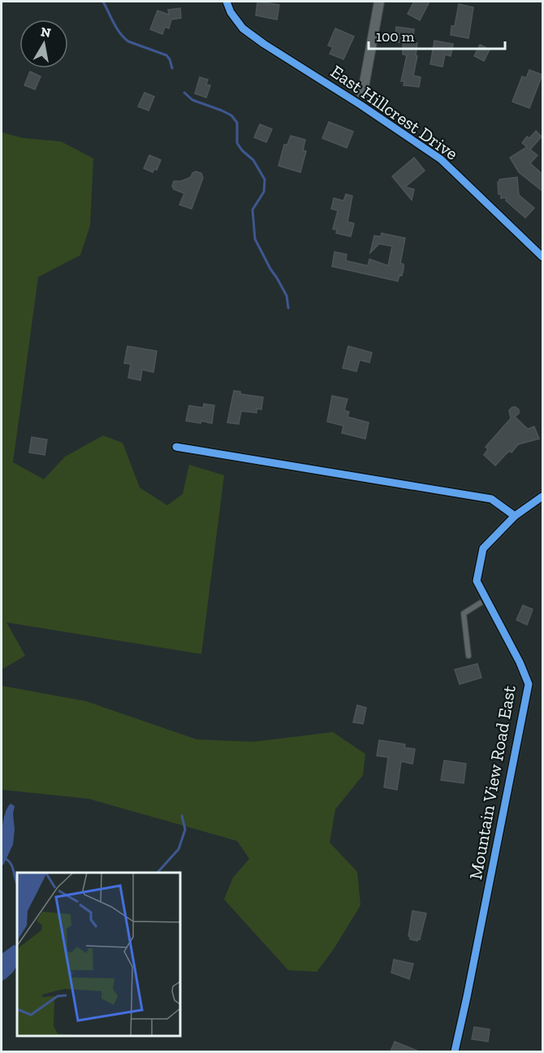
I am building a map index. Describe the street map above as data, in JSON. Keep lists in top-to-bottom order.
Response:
{
  "streets": {
    "street": ["East Hillcrest Drive", "Mountain View Road East"]
  },
  "scale_bar": "100 m",
  "north": "top"
}
